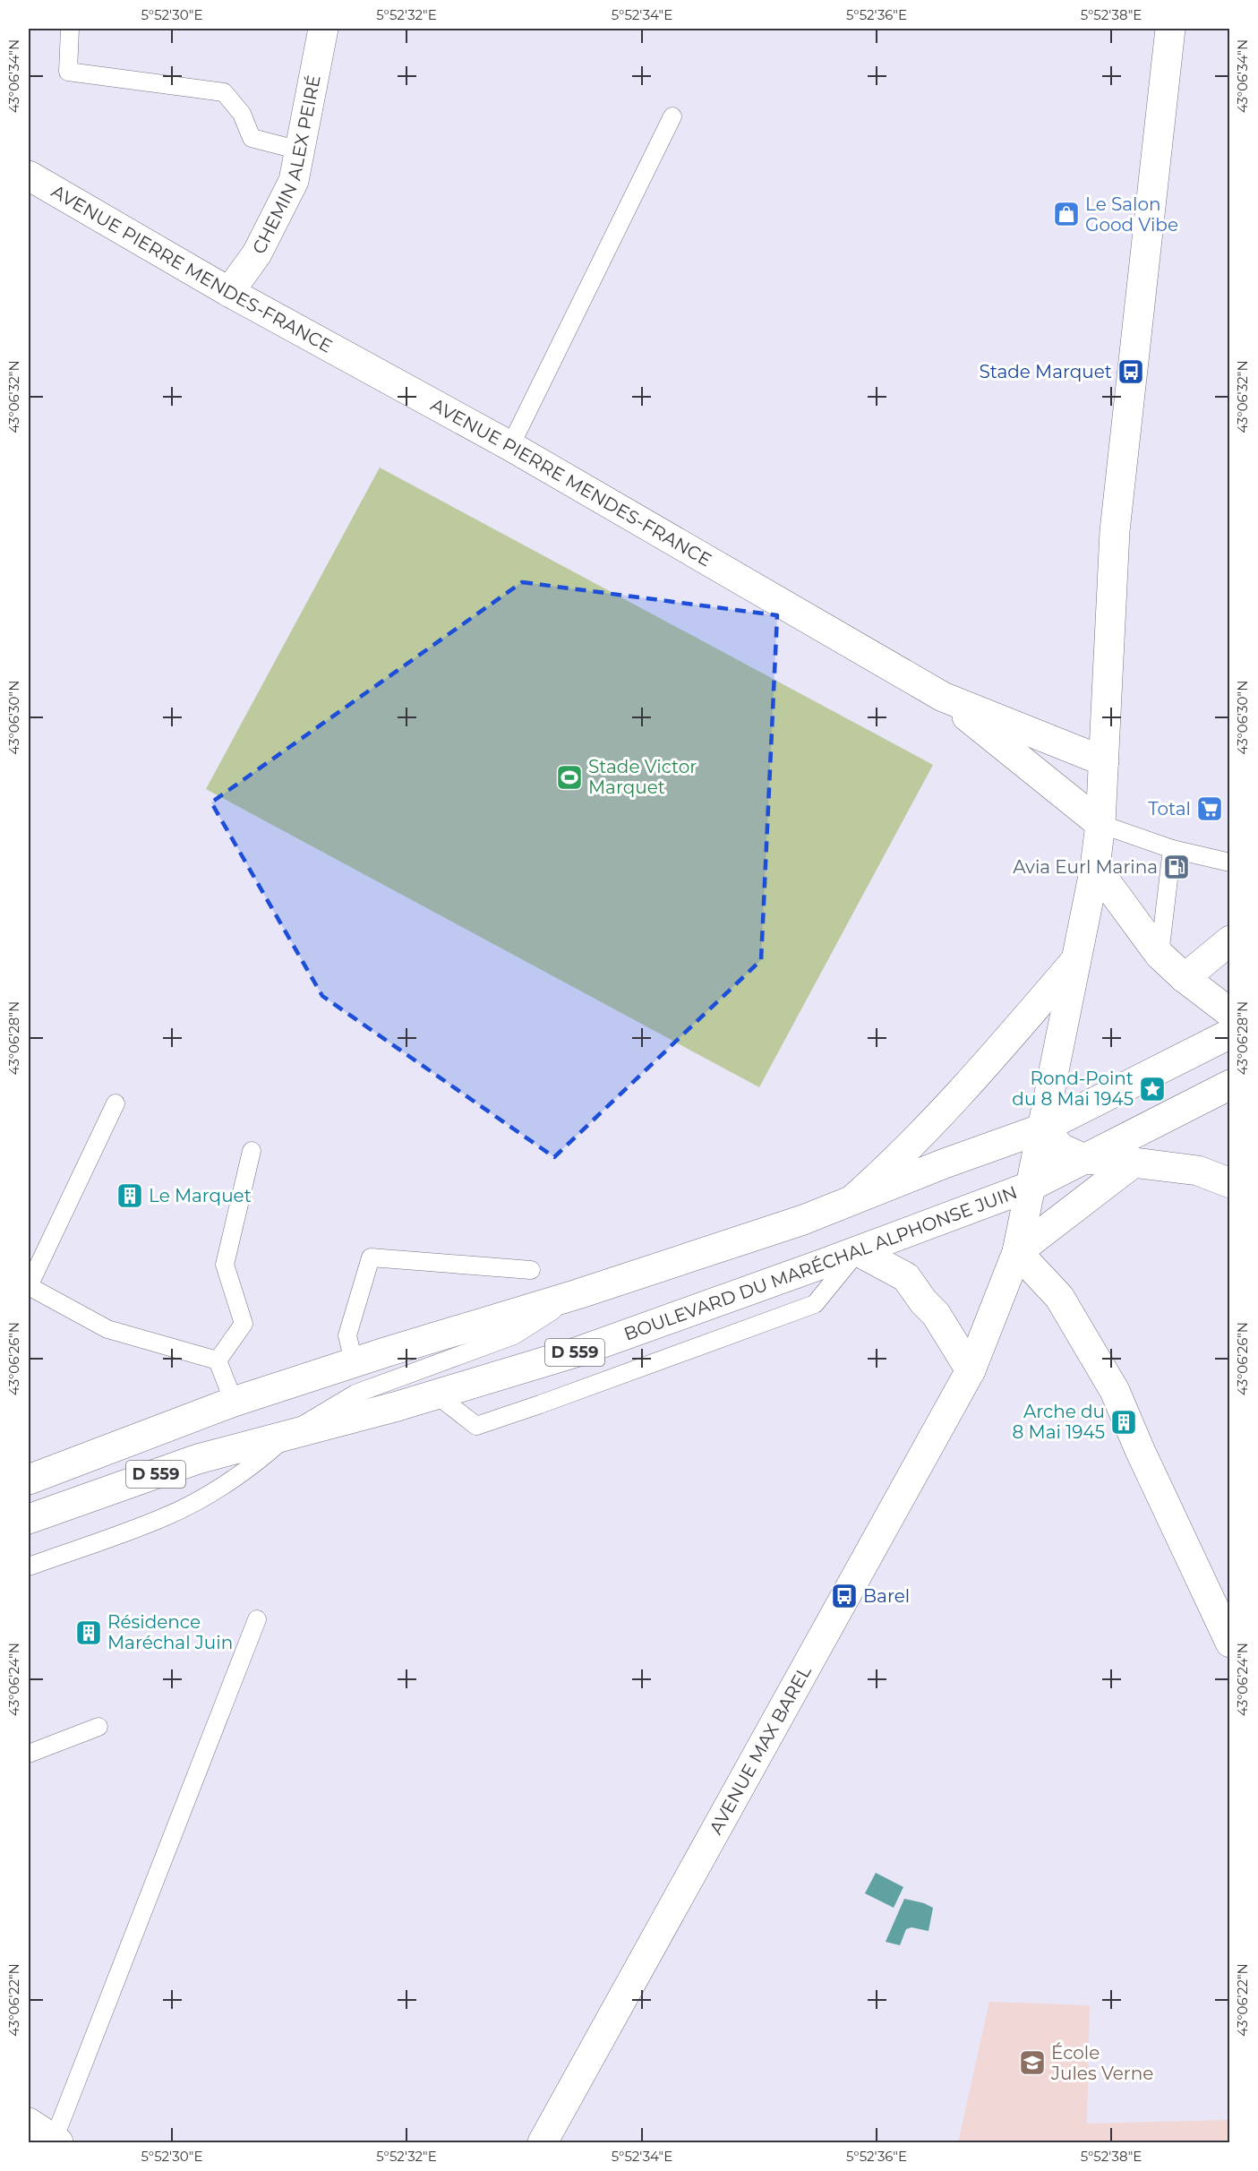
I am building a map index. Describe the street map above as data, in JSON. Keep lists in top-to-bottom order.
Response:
{
  "streets": {
    "street": [
      "CHEMIN ALEX PEIRÉ",
      "AVENUE PIERRE MENDES-FRANCE",
      "BOULEVARD DU MARÉCHAL ALPHONSE JUIN",
      "D 559",
      "AVENUE MAX BAREL"
    ]
  },
  "crossings": [
    ["CHEMIN ALEX PEIRÉ", "AVENUE PIERRE MENDES-FRANCE"],
    ["BOULEVARD DU MARÉCHAL ALPHONSE JUIN", "D 559"],
    ["BOULEVARD DU MARÉCHAL ALPHONSE JUIN", "AVENUE MAX BAREL"],
    ["D 559", "AVENUE MAX BAREL"]
  ],
  "places": {
    "shop": ["Le Salon Good Vibe"],
    "bus stop": ["Stade Marquet", "Barel"],
    "sports": ["Stade Victor Marquet"],
    "supermarket": ["Total"],
    "fuel station": ["Avia Eurl Marina"],
    "place": ["Rond-Point du 8 Mai 1945"],
    "building": ["Le Marquet", "Arche du 8 Mai 1945", "Résidence Maréchal Juin"],
    "school or university": ["École Jules Verne"]
  },
  "coordinates": [
    "5°52'30\"E",
    "5°52'32\"E",
    "5°52'34\"E",
    "5°52'36\"E",
    "5°52'38\"E",
    "43°06'34\"N",
    "43°06'32\"N",
    "43°06'30\"N",
    "43°06'28\"N",
    "43°06'26\"N",
    "43°06'24\"N",
    "43°06'22\"N"
  ]
}
